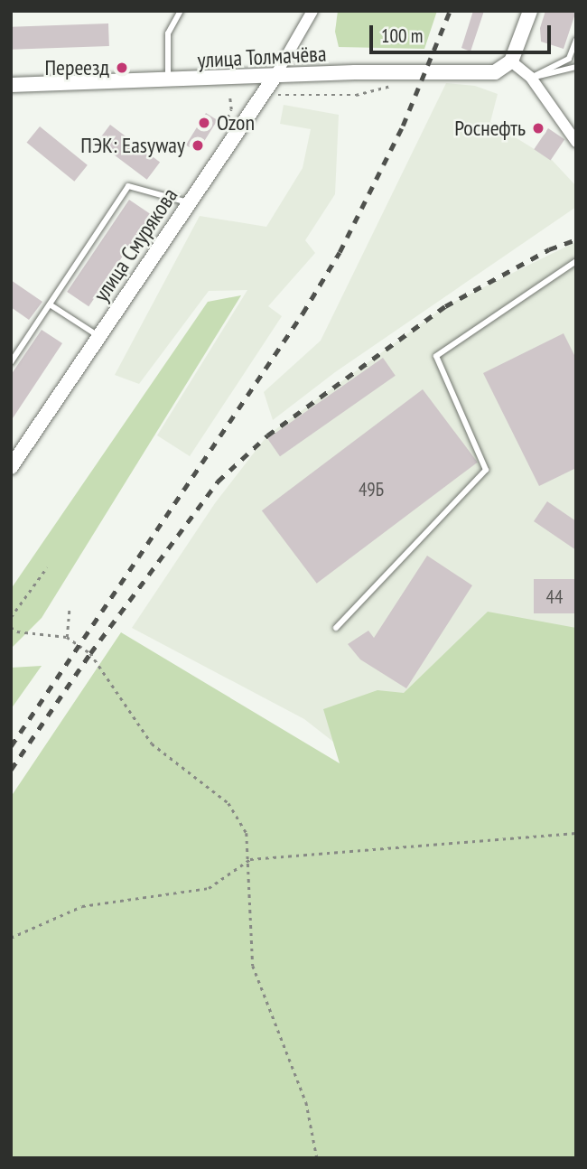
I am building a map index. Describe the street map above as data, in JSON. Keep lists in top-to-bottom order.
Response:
{
  "streets": {
    "street": ["улица Толмачёва", "улица Смурякова"]
  },
  "crossings": [
    ["улица Толмачёва", "улица Смурякова"]
  ],
  "places": [
    "Переезд",
    "Ozon",
    "Роснефть",
    "ПЭК: Easyway"
  ],
  "house_numbers": ["49Б", "44"],
  "scale_bar": "100 m"
}
